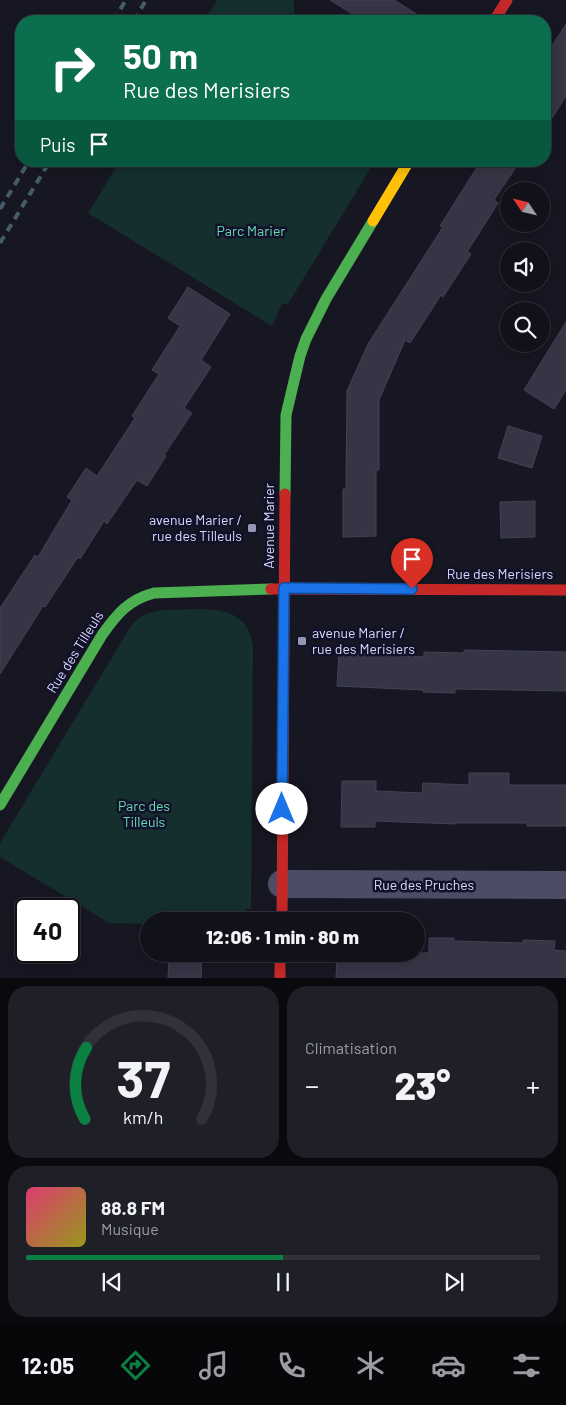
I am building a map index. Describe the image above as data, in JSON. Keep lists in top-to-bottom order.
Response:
{
  "streets": {
    "street": [
      "Avenue Marier",
      "Rue des Merisiers",
      "Rue des Tilleuls",
      "Rue des Pruches"
    ]
  },
  "crossings": [
    ["Avenue Marier", "Rue des Merisiers"],
    ["Avenue Marier", "Rue des Tilleuls"],
    ["Avenue Marier", "Rue des Pruches"],
    ["Rue des Merisiers", "Rue des Tilleuls"]
  ],
  "parks": ["Parc Marier", "Parc des Tilleuls"],
  "places": {
    "transit": ["avenue Marier / rue des Tilleuls", "avenue Marier / rue des Merisiers"]
  },
  "north": "top left",
  "page": {
    "turn": ["50 m", "Rue des Merisiers"],
    "then": "Puis",
    "limit": "40",
    "trip": "12:06 · 1 min · 80 m",
    "tile": "Climatisation",
    "heat": ["−", "23°", "+"],
    "song": ["88.8 FM", "Musique"],
    "tabs": "12:05",
    "gauge": ["37", "km/h"]
  }
}
